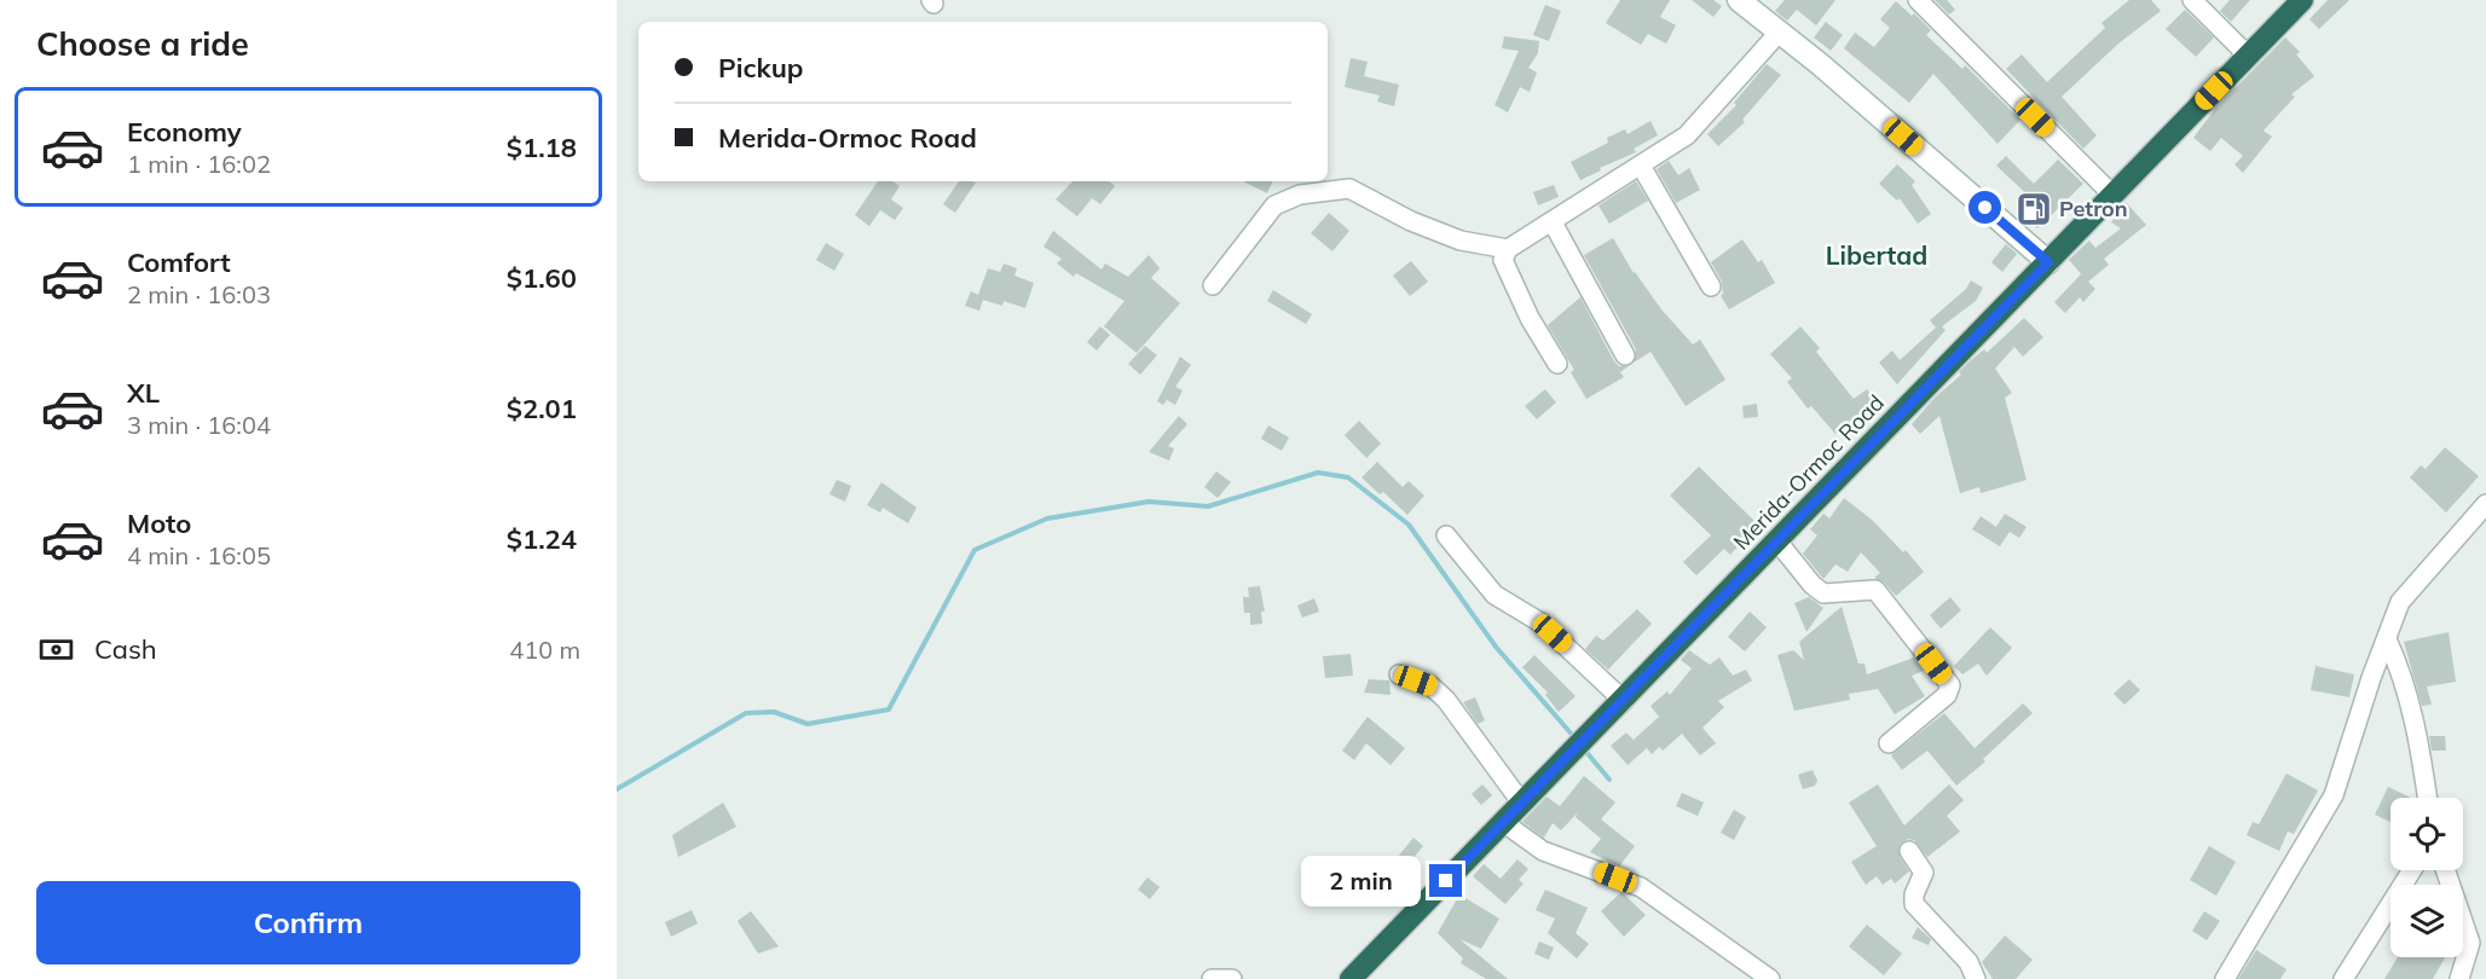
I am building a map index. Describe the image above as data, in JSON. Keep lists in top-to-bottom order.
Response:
{
  "streets": {
    "highway": ["Merida-Ormoc Road"]
  },
  "districts": ["Libertad"],
  "places": {
    "fuel station": ["Petron"]
  },
  "page": {
    "heading": "Choose a ride",
    "banner": ["Pickup", "Merida-Ormoc Road"],
    "list": [
      {
        "name": "Economy",
        "note": "1 min · 16:02",
        "value": "$1.18"
      },
      {
        "name": "Comfort",
        "note": "2 min · 16:03",
        "value": "$1.60"
      },
      {
        "name": "XL",
        "note": "3 min · 16:04",
        "value": "$2.01"
      },
      {
        "name": "Moto",
        "note": "4 min · 16:05",
        "value": "$1.24"
      }
    ],
    "pay": ["Cash", "410 m"],
    "bubble": "2 min",
    "buttons": "Confirm"
  }
}
